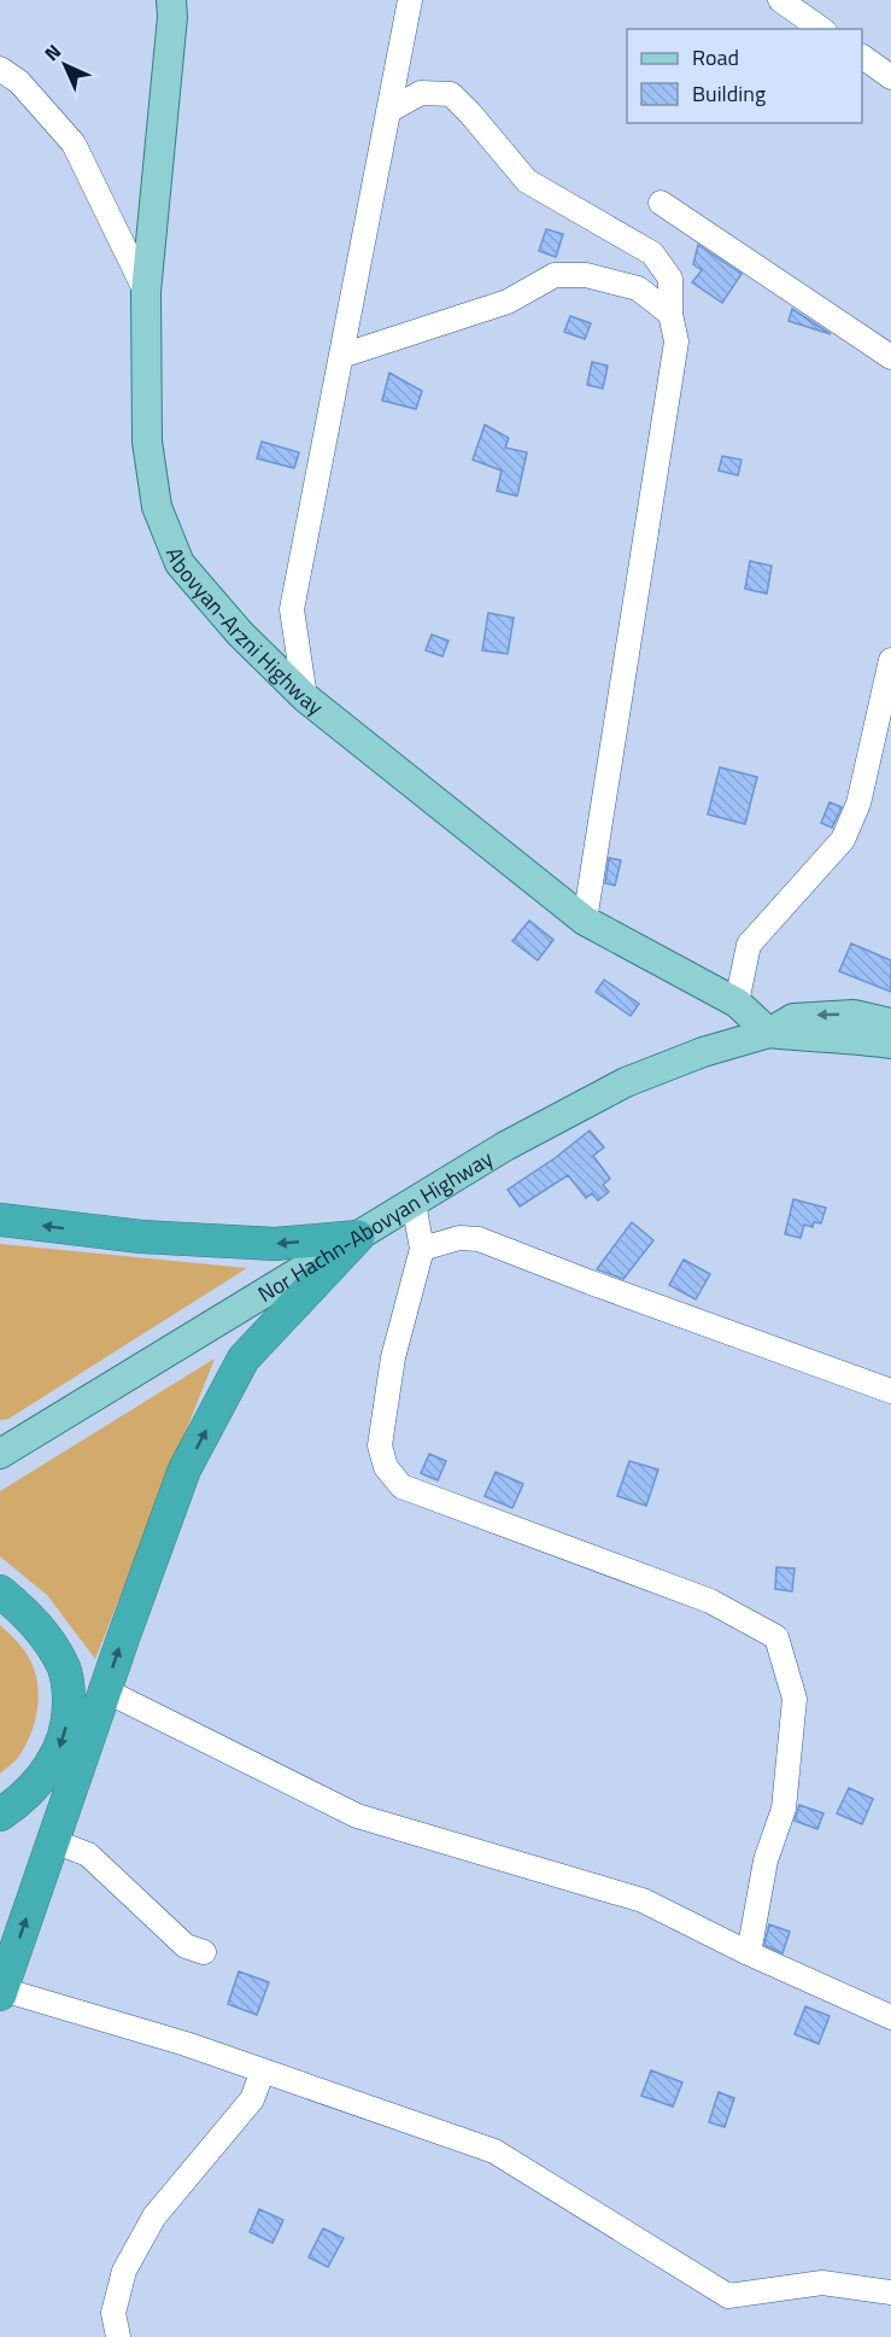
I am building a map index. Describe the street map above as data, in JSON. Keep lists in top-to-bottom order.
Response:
{
  "streets": {
    "main road": ["Abovyan-Arzni Highway", "Nor Hachn-Abovyan Highway"]
  },
  "crossings": [
    ["Abovyan-Arzni Highway", "Nor Hachn-Abovyan Highway"]
  ],
  "legend": ["Road", "Building"],
  "north": "top left"
}
